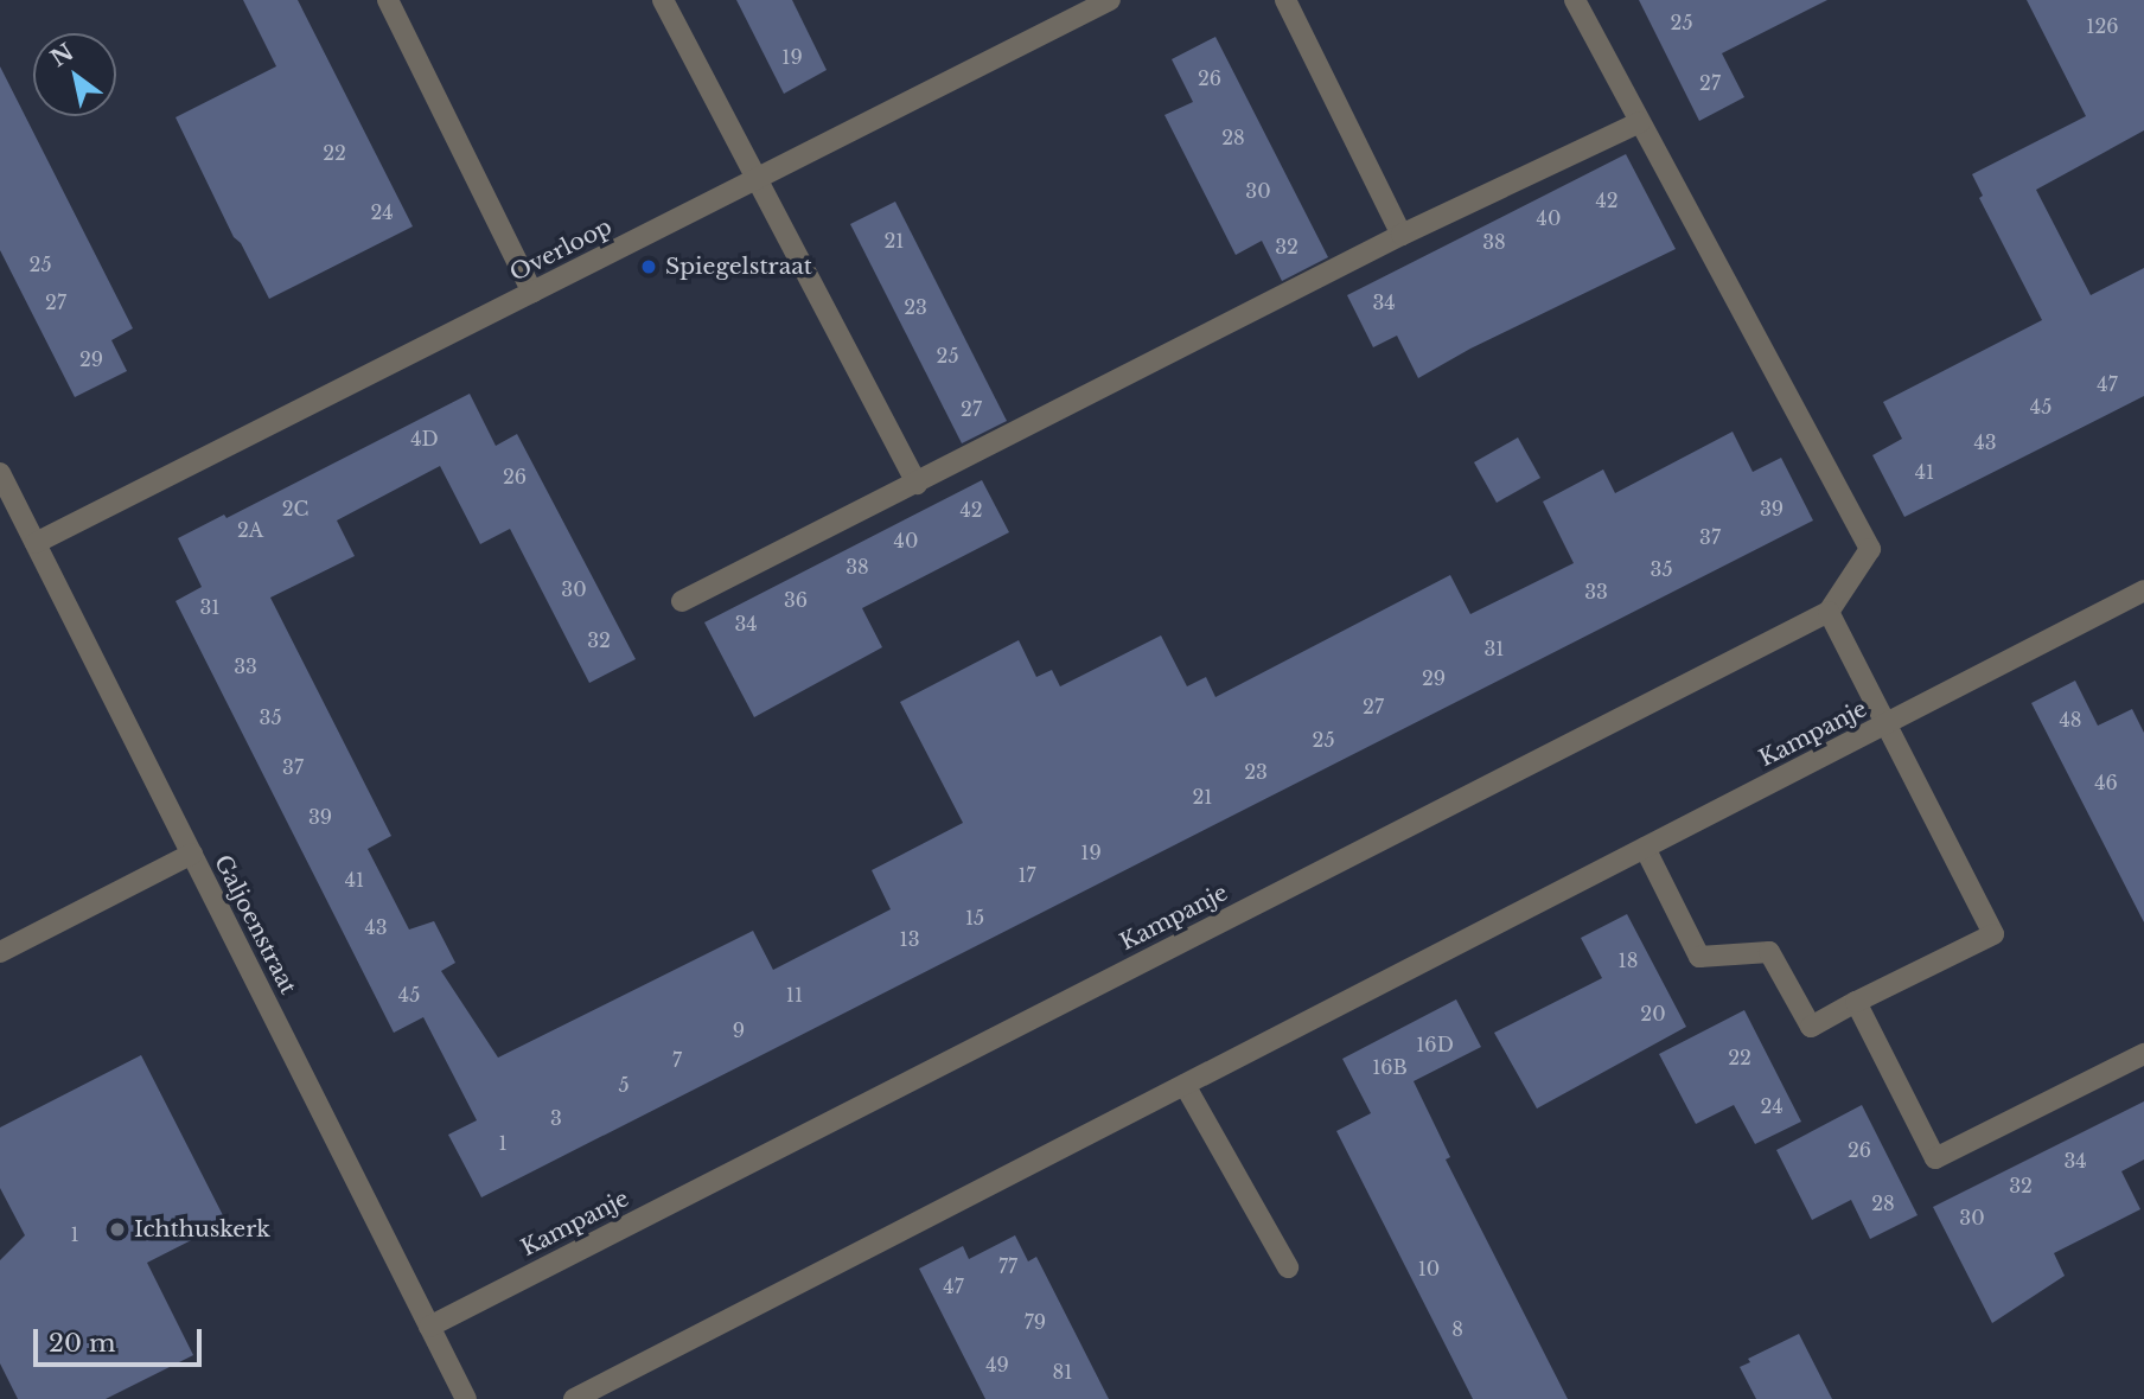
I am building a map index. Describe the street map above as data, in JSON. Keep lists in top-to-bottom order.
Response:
{
  "streets": {
    "street": ["Overloop", "Kampanje", "Galjoenstraat"]
  },
  "crossings": [
    ["Overloop", "Galjoenstraat"],
    ["Kampanje", "Galjoenstraat"]
  ],
  "places": ["Spiegelstraat", "Ichthuskerk"],
  "house_numbers": [
    "25",
    "126",
    "19",
    "26",
    "27",
    "28",
    "22",
    "30",
    "42",
    "24",
    "40",
    "21",
    "38",
    "32",
    "25",
    "27",
    "34",
    "23",
    "25",
    "29",
    "47",
    "45",
    "27",
    "4D",
    "43",
    "41",
    "26",
    "2C",
    "39",
    "42",
    "2A",
    "37",
    "40",
    "38",
    "35",
    "30",
    "33",
    "36",
    "31",
    "34",
    "32",
    "31",
    "33",
    "29",
    "27",
    "35",
    "48",
    "25",
    "37",
    "23",
    "46",
    "21",
    "39",
    "19",
    "17",
    "41",
    "15",
    "43",
    "13",
    "18",
    "45",
    "11",
    "20",
    "9",
    "16D",
    "22",
    "7",
    "16B",
    "5",
    "24",
    "3",
    "1",
    "26",
    "34",
    "32",
    "28",
    "30",
    "1",
    "77",
    "10",
    "47",
    "79",
    "8",
    "49",
    "81"
  ],
  "scale_bar": "20 m",
  "north": "top left"
}
